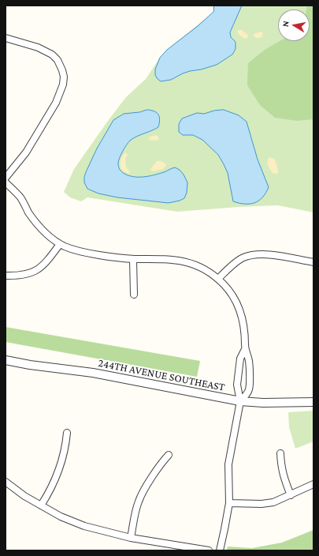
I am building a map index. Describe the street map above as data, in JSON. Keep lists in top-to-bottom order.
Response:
{
  "streets": {
    "street": ["244TH AVENUE SOUTHEAST"]
  },
  "north": "left"
}
